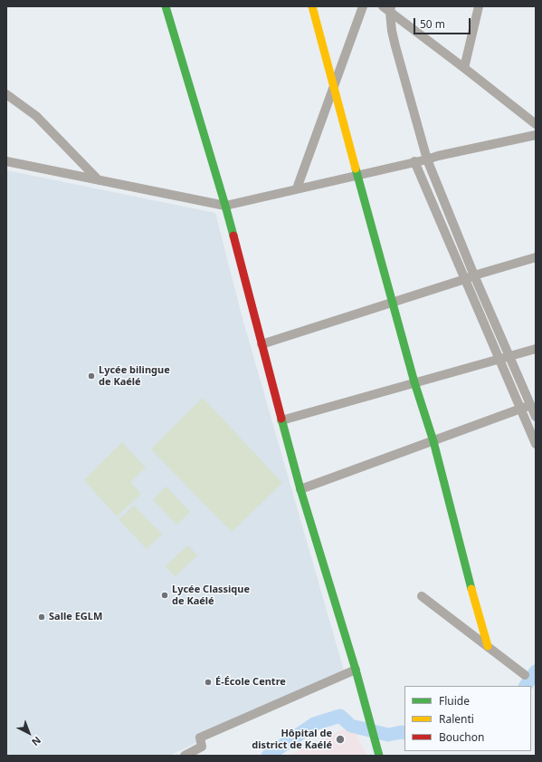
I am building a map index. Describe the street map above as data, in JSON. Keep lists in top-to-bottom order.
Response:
{
  "places": [
    "Lycée bilingue de Kaélé",
    "Lycée Classique de Kaélé",
    "Salle EGLM",
    "É-École Centre",
    "Hôpital de district de Kaélé"
  ],
  "legend": ["Fluide", "Ralenti", "Bouchon"],
  "scale_bar": "50 m",
  "north": "bottom right"
}
